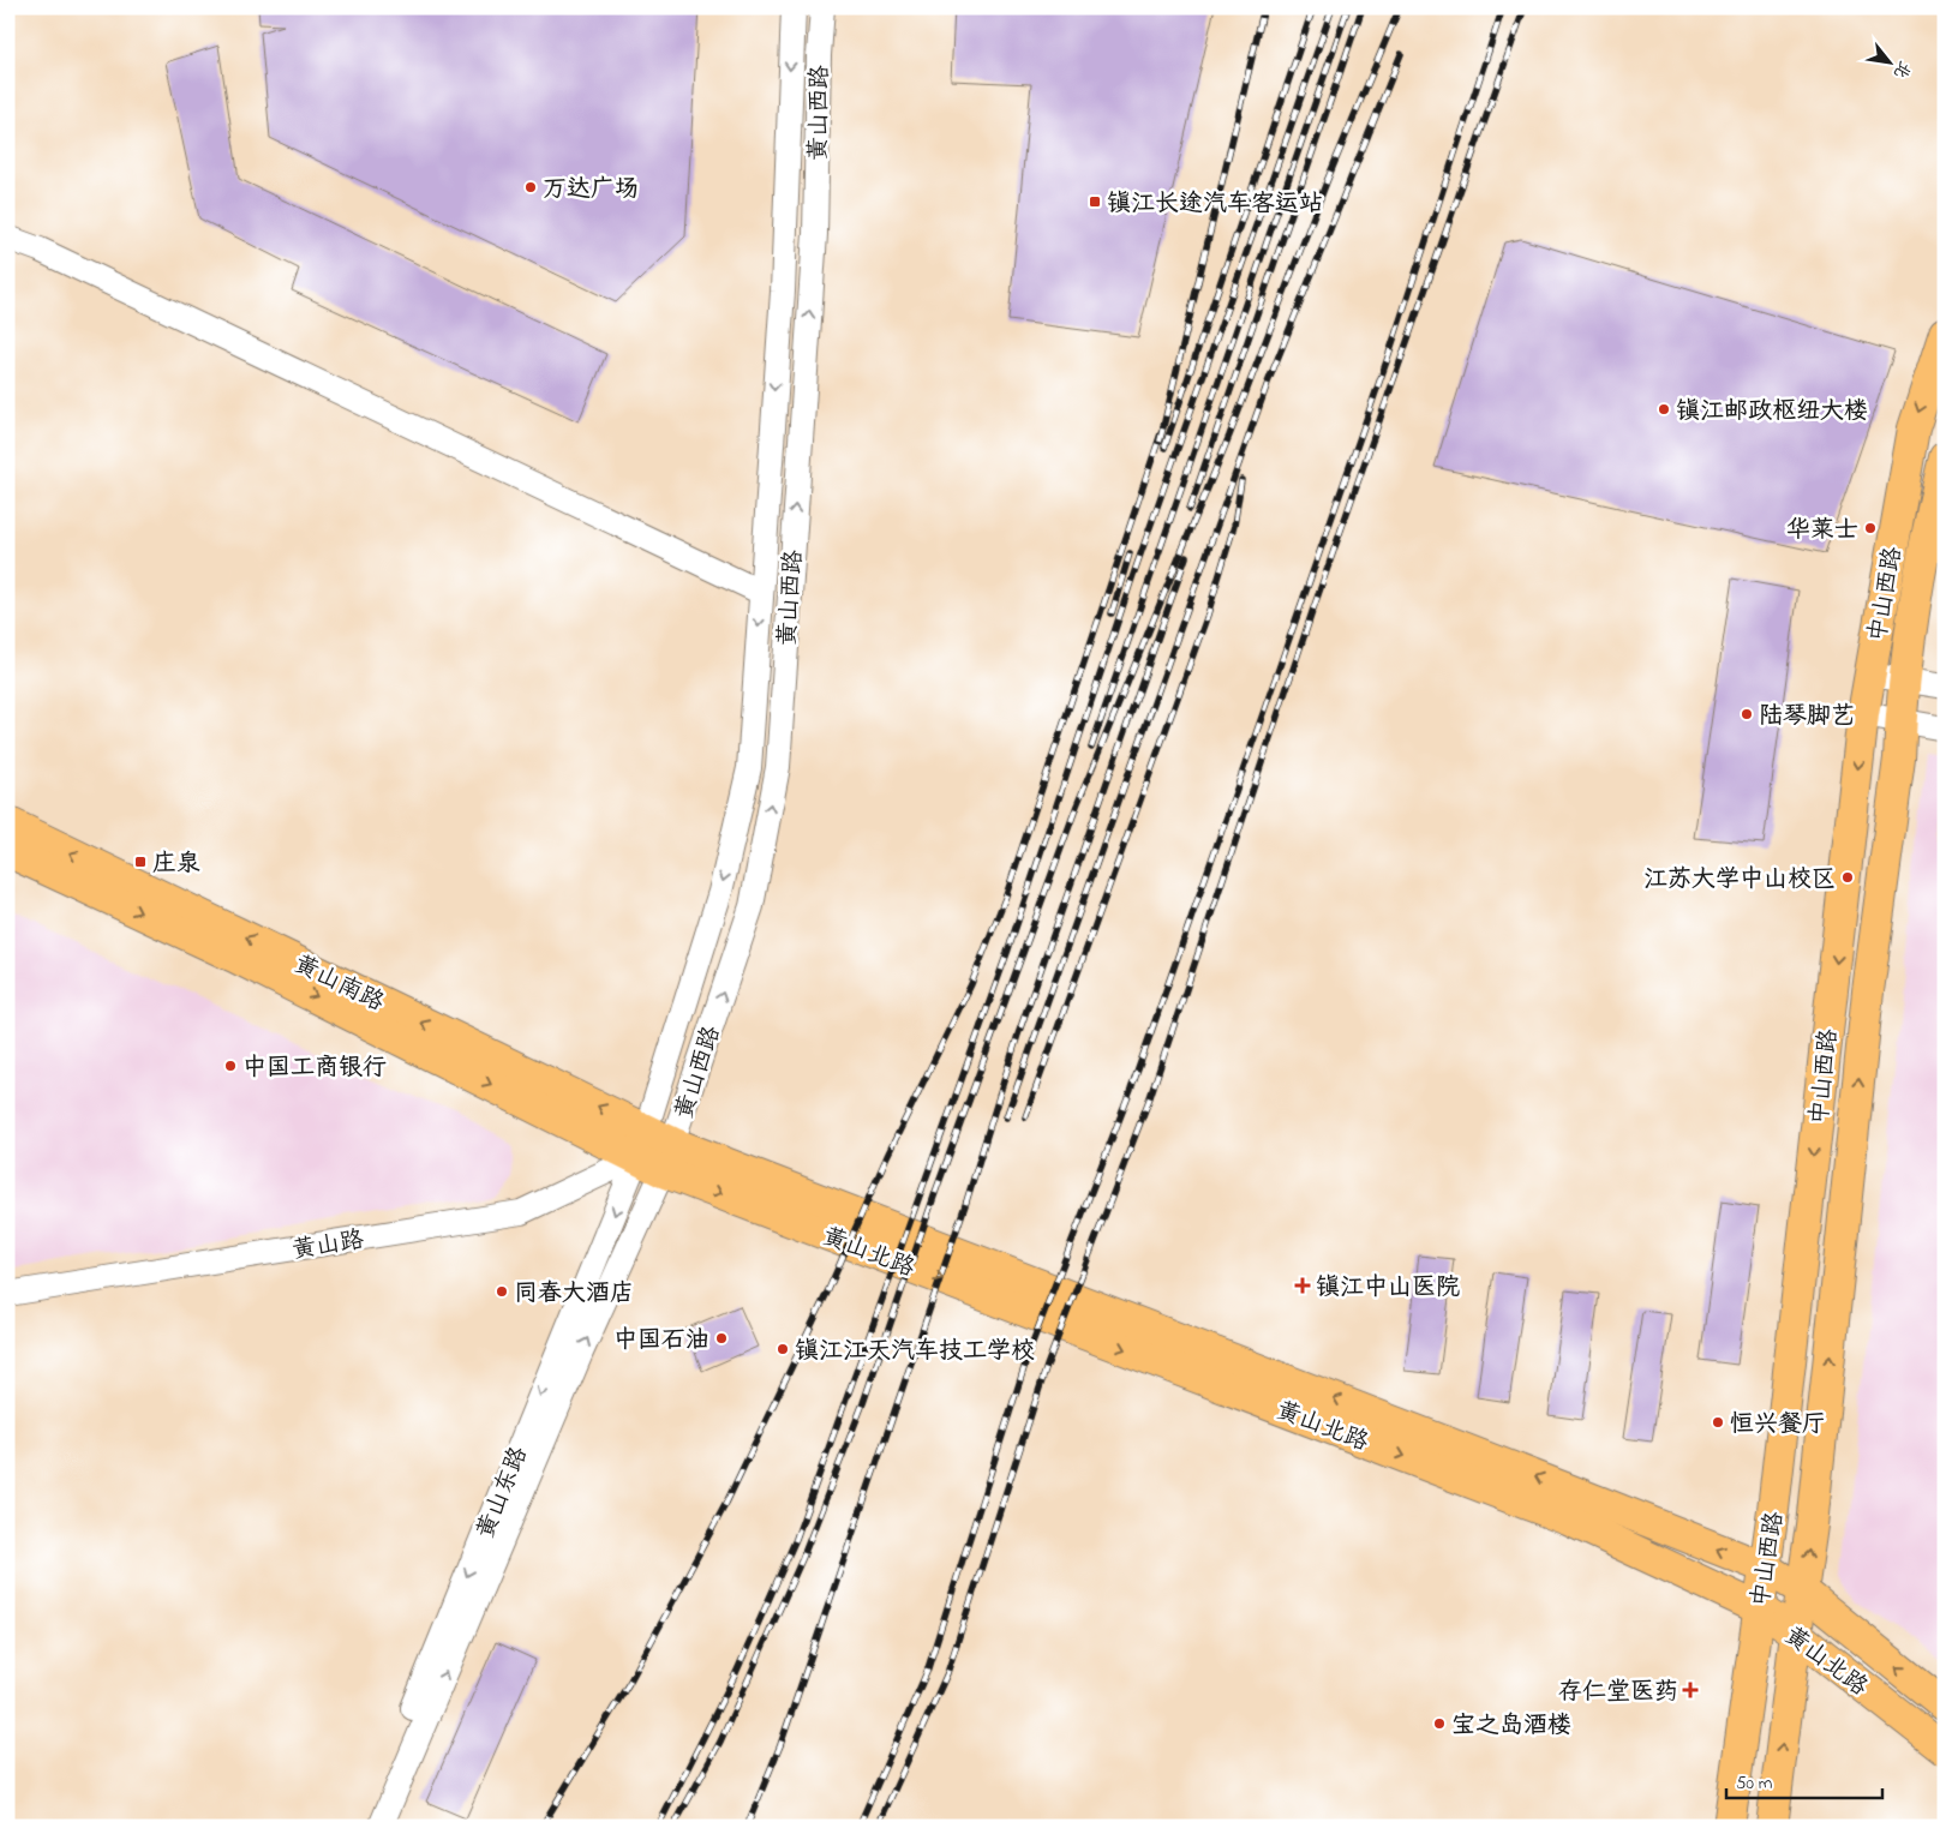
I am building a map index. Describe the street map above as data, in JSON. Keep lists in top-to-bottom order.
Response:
{
  "streets": {
    "main road": ["中山西路", "黄山南路", "黄山北路"],
    "street": ["黄山西路", "黄山路", "黄山东路"]
  },
  "crossings": [
    ["黄山西路", "黄山南路"],
    ["黄山西路", "黄山路"],
    ["黄山西路", "黄山北路"],
    ["黄山西路", "黄山东路"],
    ["中山西路", "黄山北路"],
    ["黄山南路", "黄山路"],
    ["黄山南路", "黄山北路"],
    ["黄山南路", "黄山东路"],
    ["黄山路", "黄山北路"],
    ["黄山路", "黄山东路"],
    ["黄山北路", "黄山东路"]
  ],
  "places": {
    "other": [
      "万达广场",
      "镇江邮政枢纽大楼",
      "华莱士",
      "陆琴脚艺",
      "江苏大学中山校区",
      "中国工商银行",
      "同春大酒店",
      "中国石油",
      "镇江江天汽车技工学校",
      "恒兴餐厅",
      "宝之岛酒楼"
    ],
    "transit": ["镇江长途汽车客运站", "庄泉"],
    "health": ["镇江中山医院", "存仁堂医药"]
  },
  "scale_bar": "50 m",
  "north": "bottom right"
}
